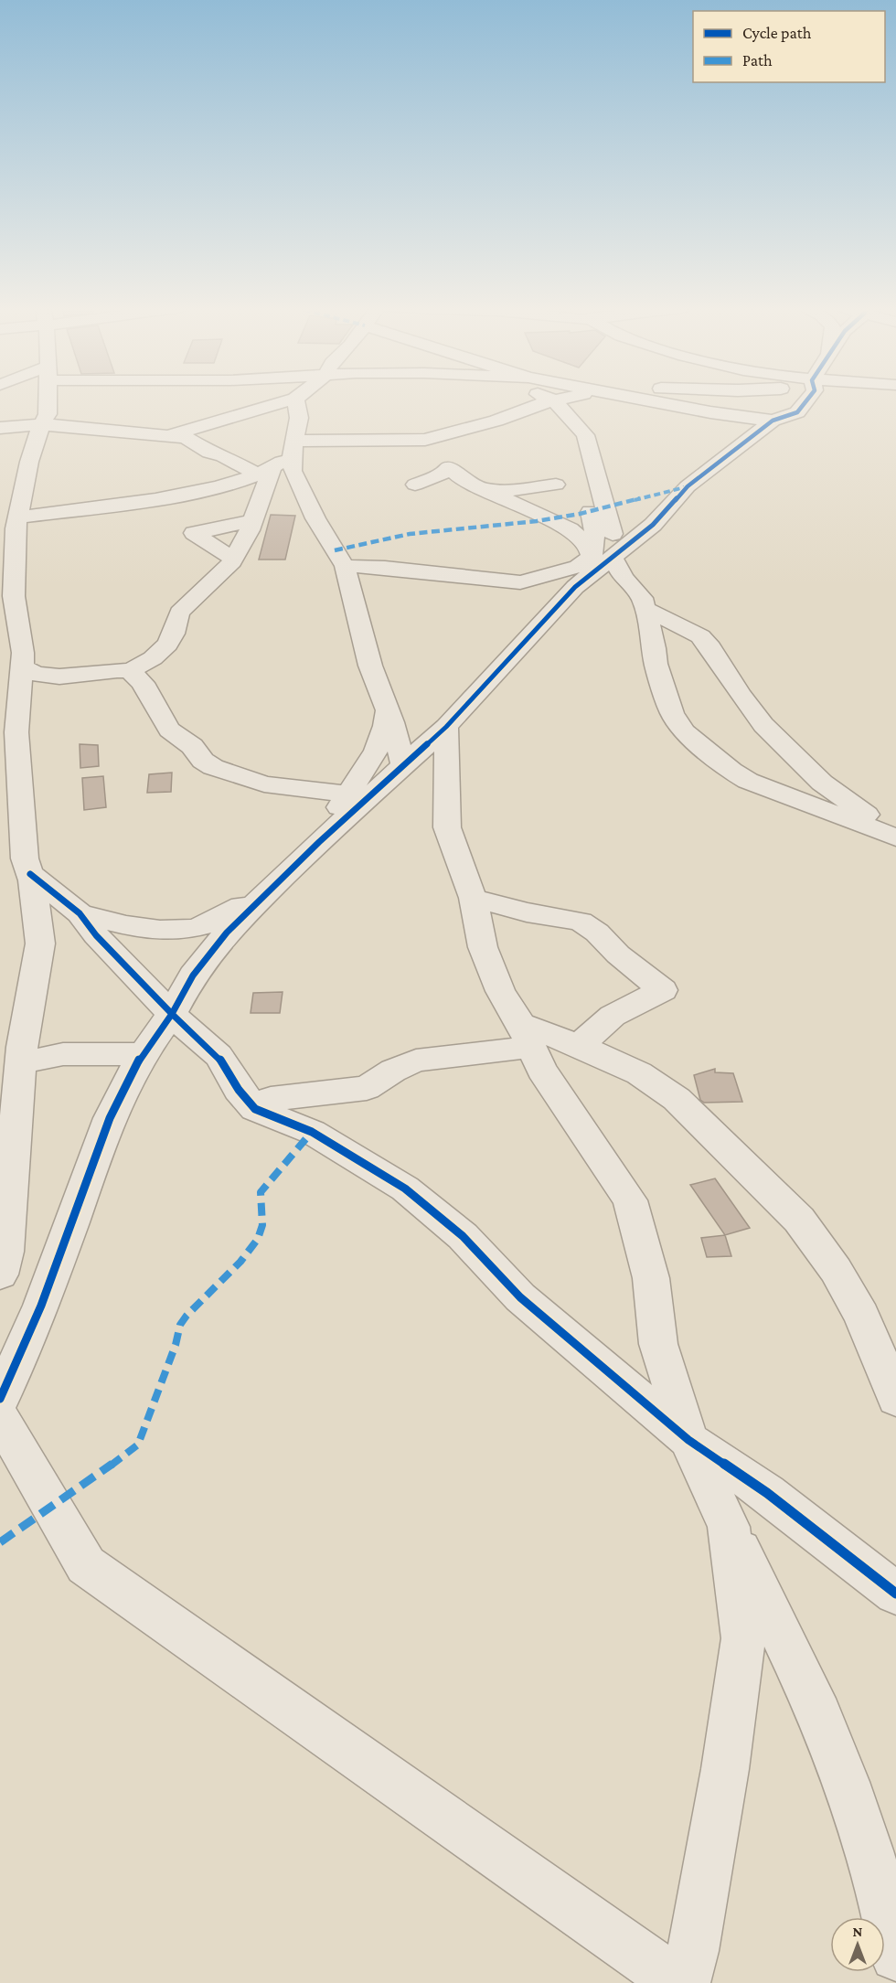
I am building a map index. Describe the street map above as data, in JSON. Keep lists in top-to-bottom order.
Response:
{
  "legend": ["Cycle path", "Path"],
  "north": "top"
}
